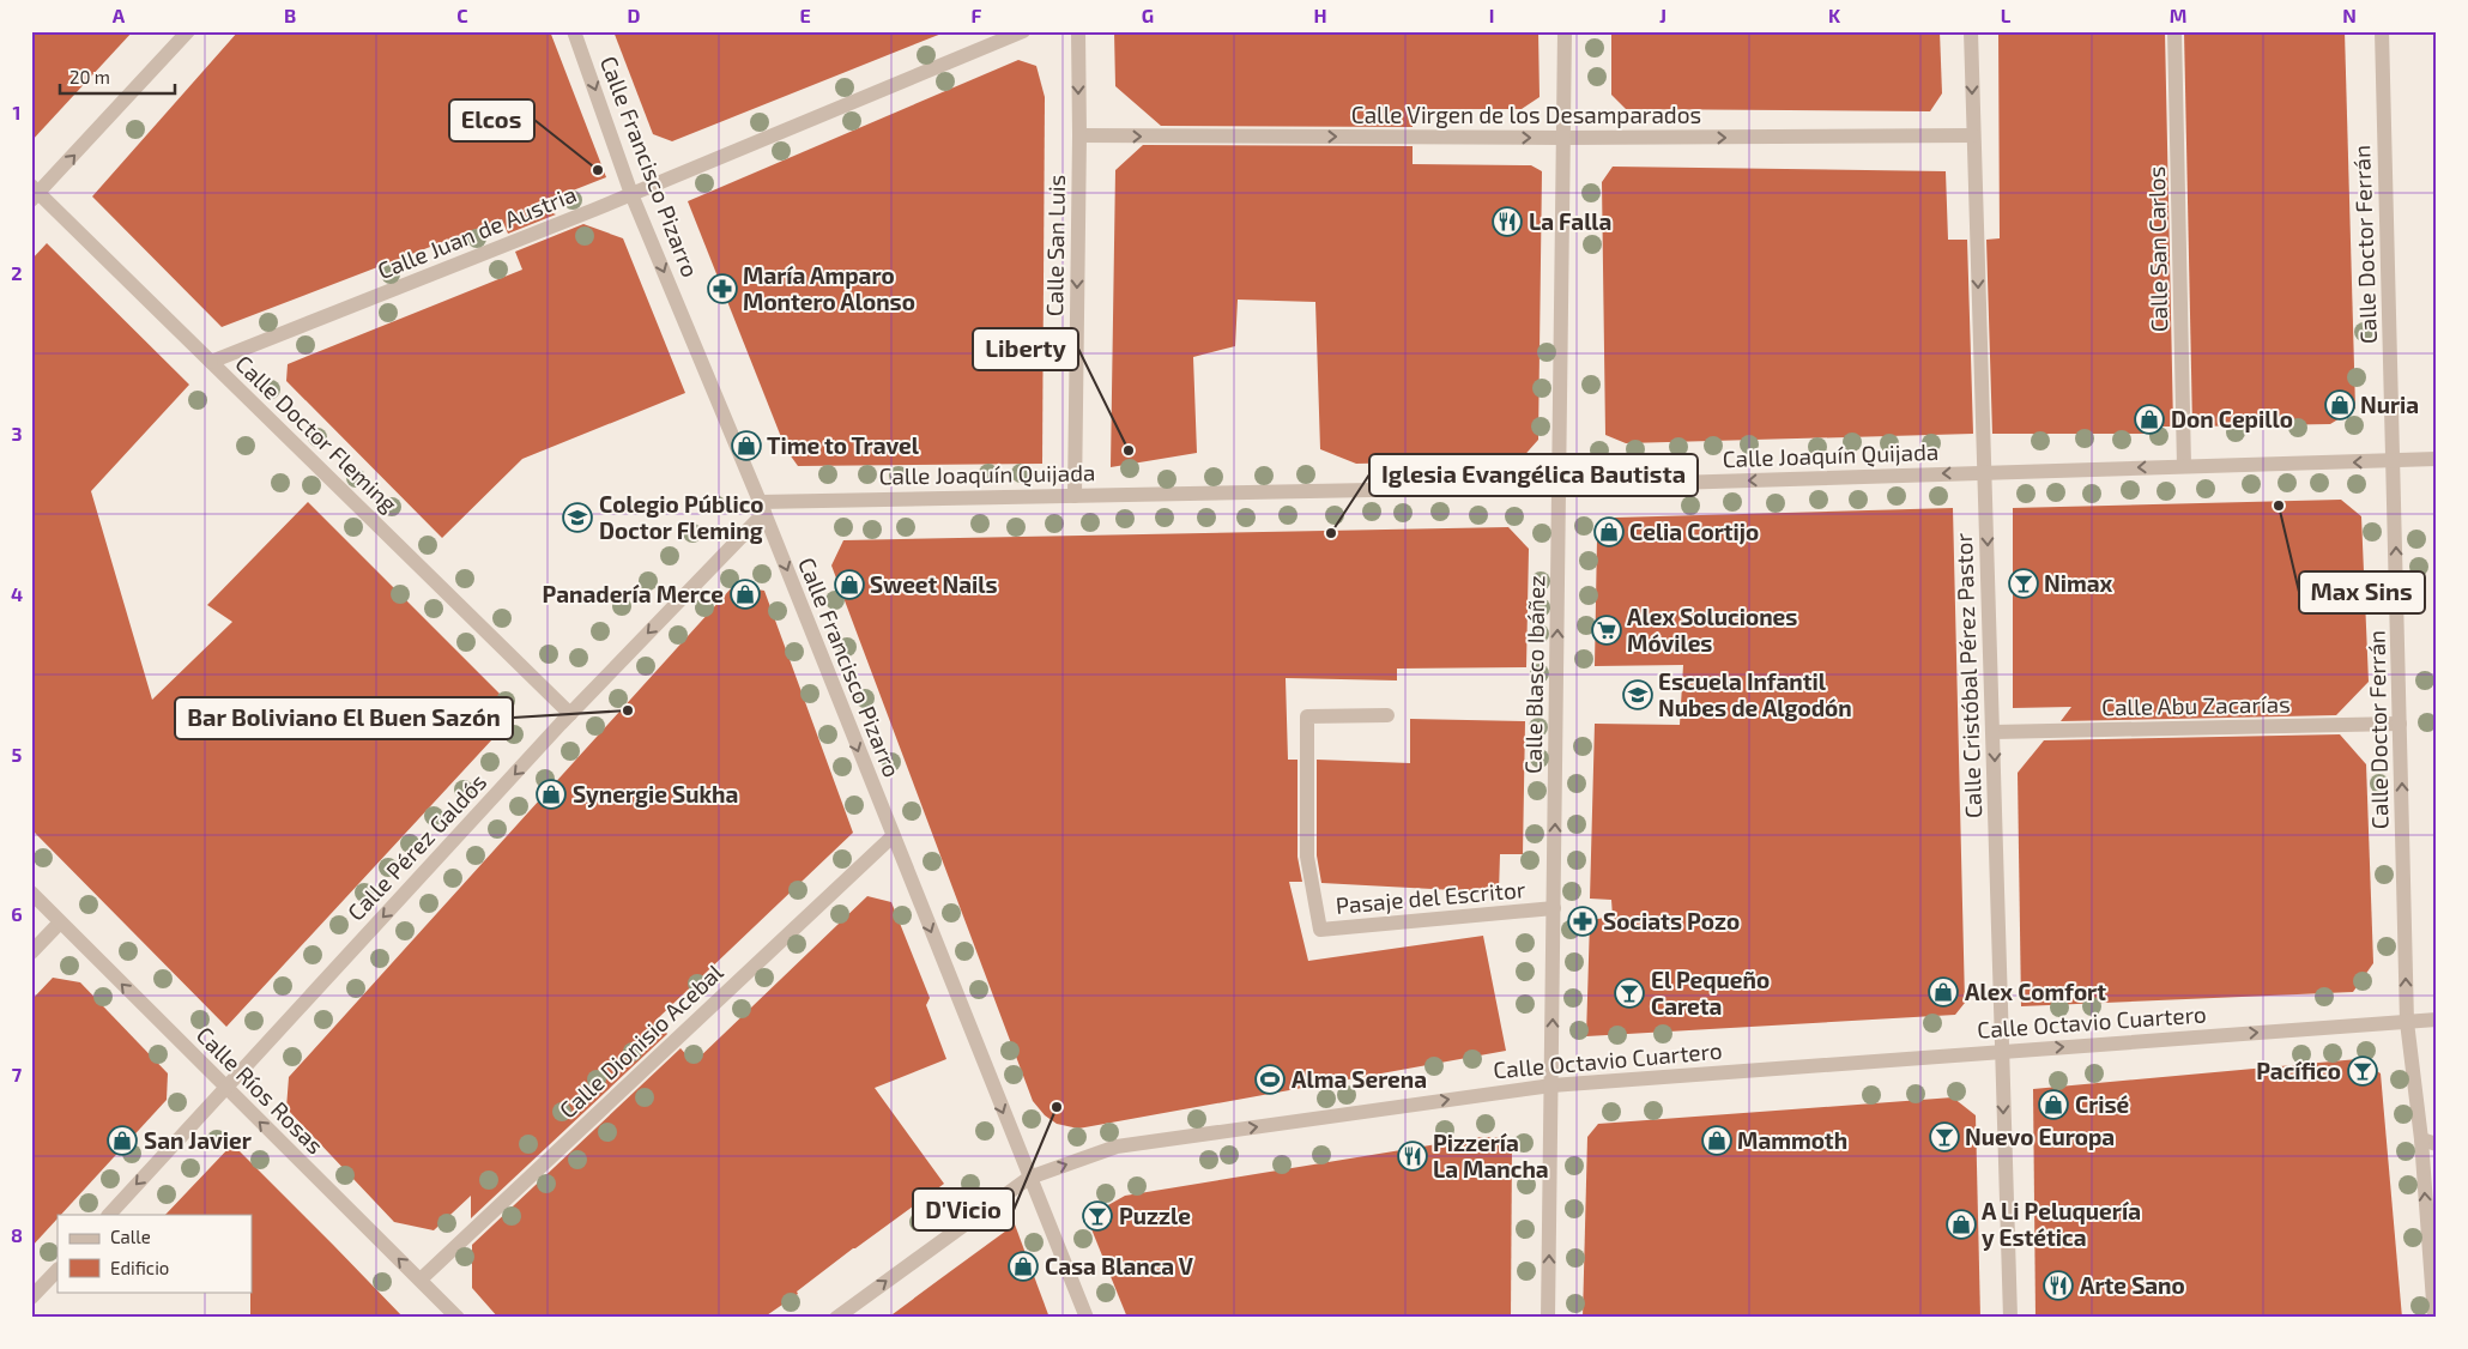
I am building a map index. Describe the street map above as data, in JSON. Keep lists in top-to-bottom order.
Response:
{
  "streets": {
    "street": [
      "Calle Virgen de los Desamparados",
      "Calle Francisco Pizarro",
      "Calle Juan de Austria",
      "Calle Doctor Ferrán",
      "Calle San Luis",
      "Calle San Carlos",
      "Calle Doctor Fleming",
      "Calle Joaquín Quijada",
      "Calle Blasco Ibáñez",
      "Calle Cristóbal Pérez Pastor",
      "Calle Abu Zacarías",
      "Calle Pérez Galdós",
      "Pasaje del Escritor",
      "Calle Octavio Cuartero",
      "Calle Dionisio Acebal",
      "Calle Ríos Rosas"
    ]
  },
  "crossings": [
    ["Calle Virgen de los Desamparados", "Calle San Luis"],
    ["Calle Virgen de los Desamparados", "Calle Blasco Ibáñez"],
    ["Calle Virgen de los Desamparados", "Calle Cristóbal Pérez Pastor"],
    ["Calle Francisco Pizarro", "Calle Juan de Austria"],
    ["Calle Francisco Pizarro", "Calle Joaquín Quijada"],
    ["Calle Francisco Pizarro", "Calle Pérez Galdós"],
    ["Calle Francisco Pizarro", "Calle Octavio Cuartero"],
    ["Calle Francisco Pizarro", "Calle Dionisio Acebal"],
    ["Calle Juan de Austria", "Calle Doctor Fleming"],
    ["Calle Doctor Ferrán", "Calle Joaquín Quijada"],
    ["Calle Doctor Ferrán", "Calle Abu Zacarías"],
    ["Calle Doctor Ferrán", "Calle Octavio Cuartero"],
    ["Calle San Luis", "Calle Joaquín Quijada"],
    ["Calle San Carlos", "Calle Joaquín Quijada"],
    ["Calle Doctor Fleming", "Calle Pérez Galdós"],
    ["Calle Joaquín Quijada", "Calle Blasco Ibáñez"],
    ["Calle Joaquín Quijada", "Calle Cristóbal Pérez Pastor"],
    ["Calle Joaquín Quijada", "Calle Pérez Galdós"],
    ["Calle Blasco Ibáñez", "Pasaje del Escritor"],
    ["Calle Blasco Ibáñez", "Calle Octavio Cuartero"],
    ["Calle Cristóbal Pérez Pastor", "Calle Abu Zacarías"],
    ["Calle Cristóbal Pérez Pastor", "Calle Octavio Cuartero"],
    ["Calle Pérez Galdós", "Calle Ríos Rosas"],
    ["Calle Dionisio Acebal", "Calle Ríos Rosas"]
  ],
  "one_way": [
    "Calle Virgen de los Desamparados",
    "Calle Francisco Pizarro",
    "Calle Doctor Ferrán",
    "Calle San Luis",
    "Calle Joaquín Quijada",
    "Calle Blasco Ibáñez",
    "Calle Cristóbal Pérez Pastor",
    "Calle Pérez Galdós",
    "Calle Octavio Cuartero",
    "Calle Ríos Rosas"
  ],
  "places": {
    "other": [
      "Elcos",
      "Liberty",
      "Max Sins",
      "Iglesia Evangélica Bautista",
      "Bar Boliviano El Buen Sazón",
      "D'Vicio"
    ],
    "restaurant": ["La Falla", "Pizzería La Mancha", "Arte Sano"],
    "pharmacy": ["María Amparo Montero Alonso", "Sociats Pozo"],
    "shop": [
      "Nuria",
      "Don Cepillo",
      "Time to Travel",
      "Celia Cortijo",
      "Sweet Nails",
      "Panadería Merce",
      "Synergie Sukha",
      "Alex Comfort",
      "Crisé",
      "San Javier",
      "Mammoth",
      "A Li Peluquería y Estética",
      "Casa Blanca V"
    ],
    "school or university": ["Colegio Público Doctor Fleming", "Escuela Infantil Nubes de Algodón"],
    "bar": [
      "Nimax",
      "El Pequeño Careta",
      "Pacífico",
      "Nuevo Europa",
      "Puzzle"
    ],
    "supermarket": ["Alex Soluciones Móviles"],
    "sports": ["Alma Serena"]
  },
  "legend": ["Calle", "Edificio"],
  "scale_bar": "20 m",
  "grid": {
    "columns": [
      "A",
      "B",
      "C",
      "D",
      "E",
      "F",
      "G",
      "H",
      "I",
      "J",
      "K",
      "L",
      "M",
      "N"
    ],
    "rows": [
      "1",
      "2",
      "3",
      "4",
      "5",
      "6",
      "7",
      "8"
    ]
  }
}
